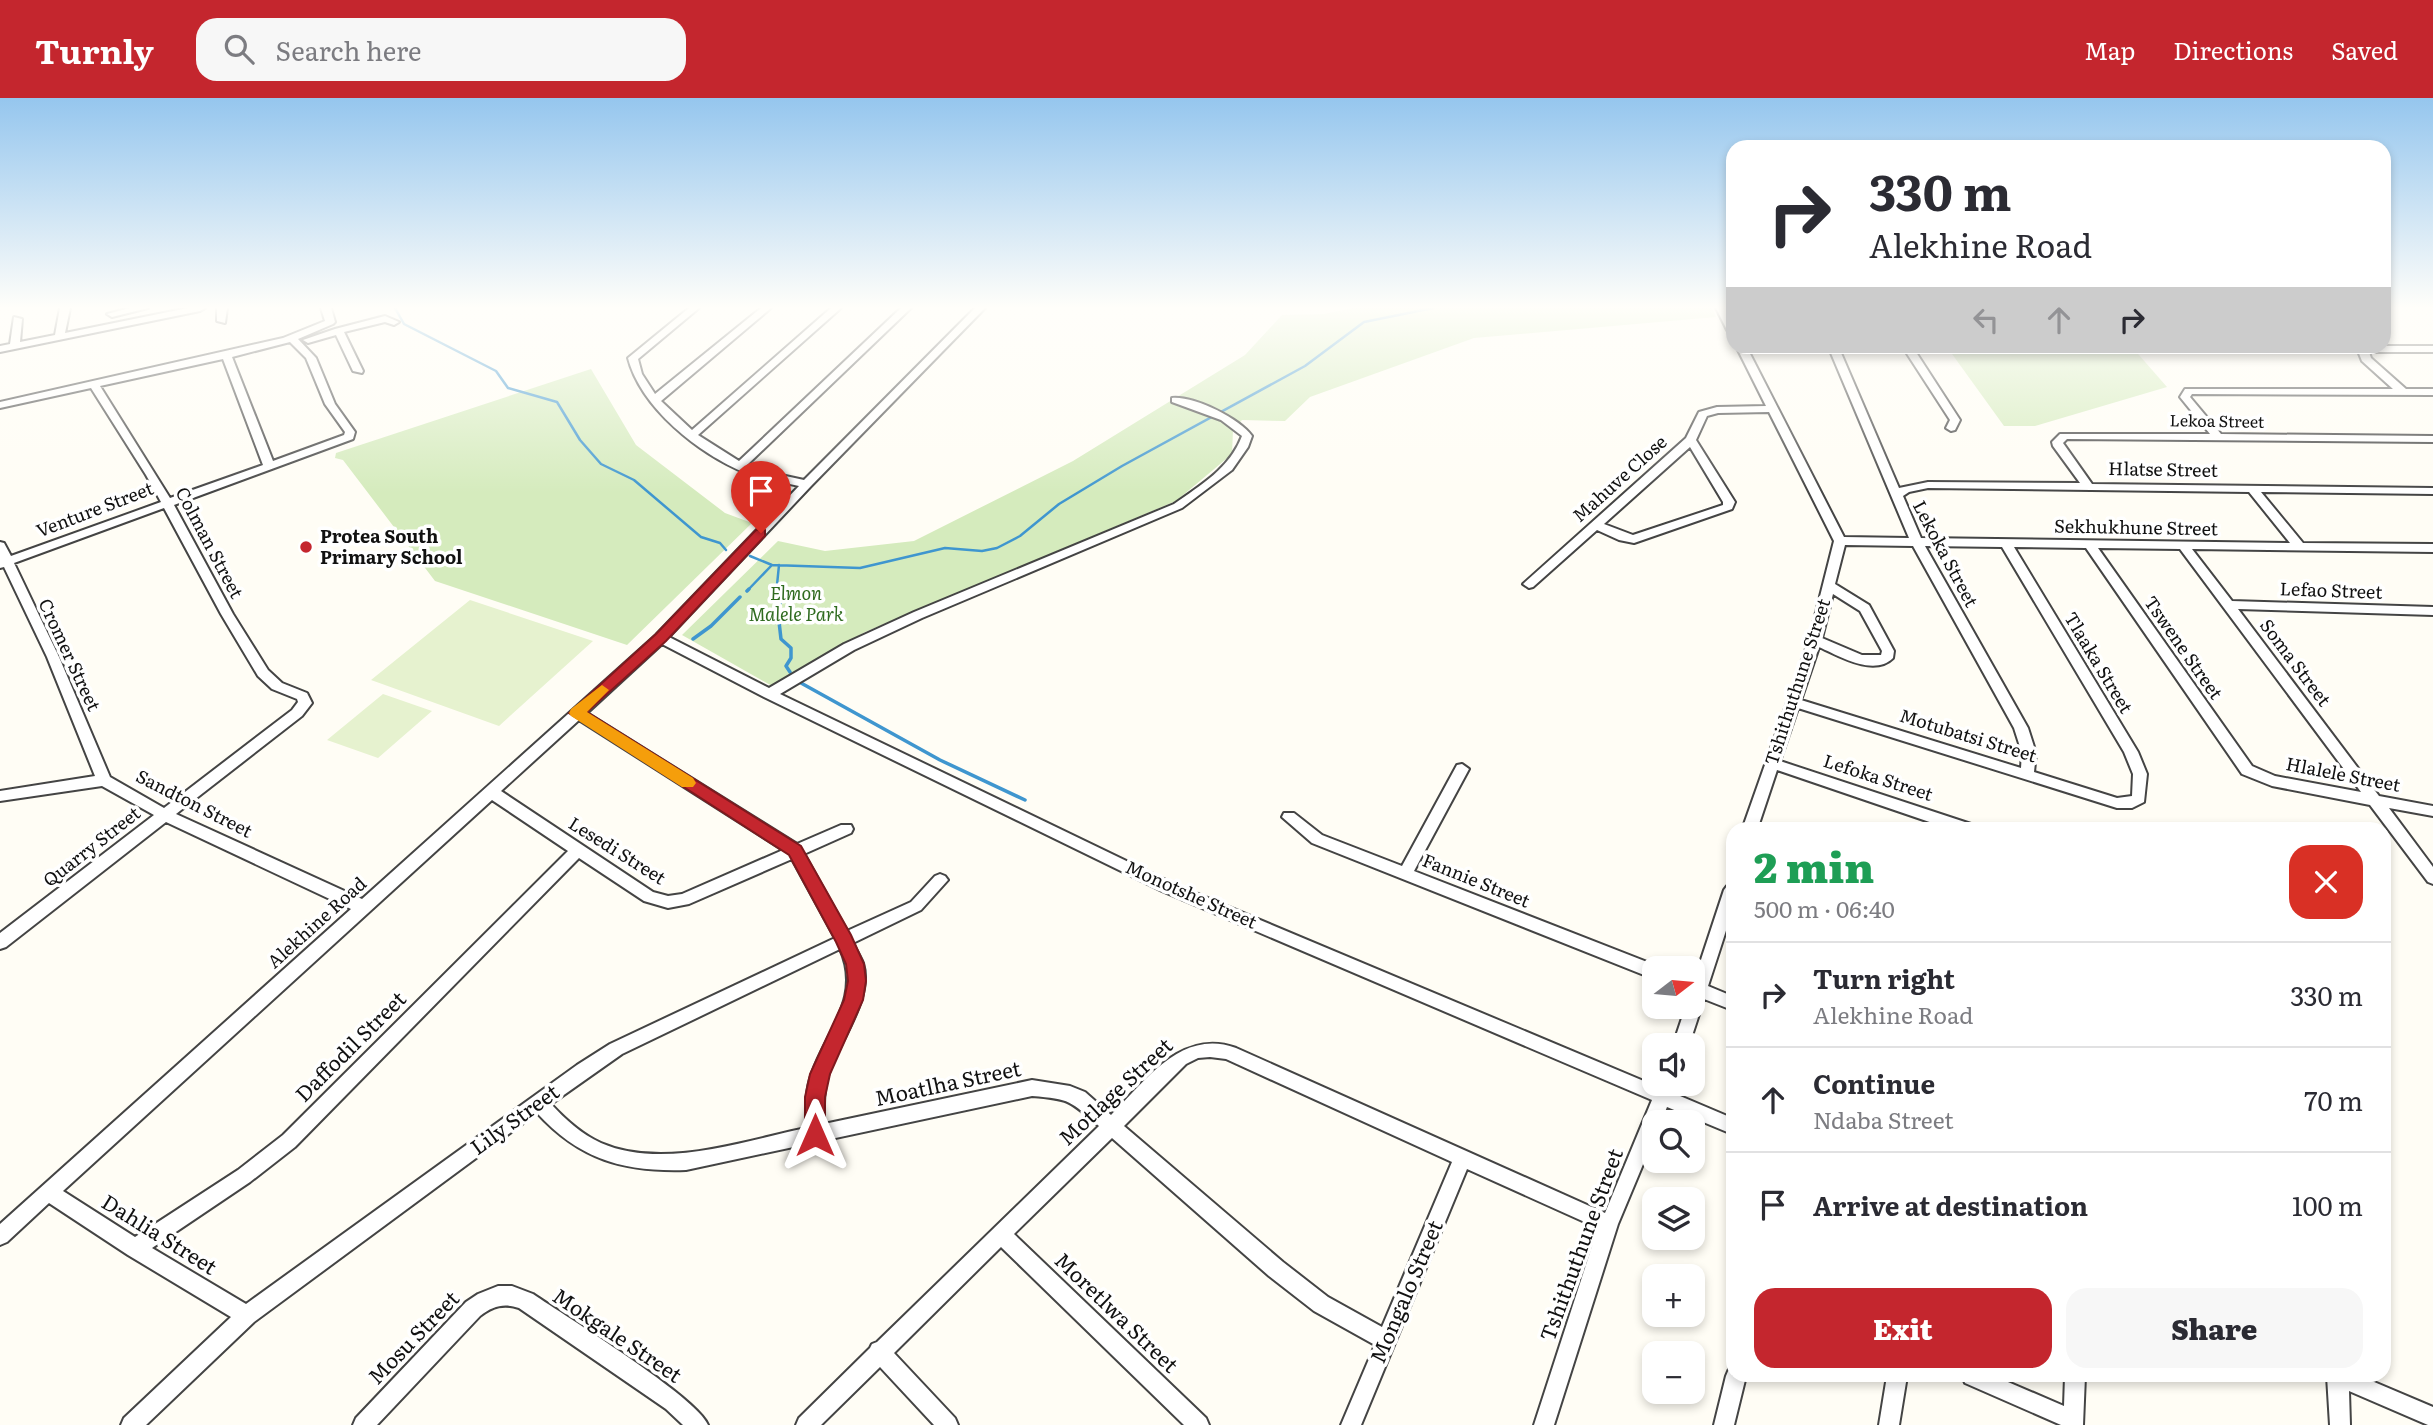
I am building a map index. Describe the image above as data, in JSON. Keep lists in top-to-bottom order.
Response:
{
  "streets": {
    "street": [
      "Lekoa Street",
      "Hlatse Street",
      "Mahuve Close",
      "Venture Street",
      "Sekhukhune Street",
      "Colman Street",
      "Lekoka Street",
      "Lefao Street",
      "Tswene Street",
      "Cromer Street",
      "Tlaaka Street",
      "Soma Street",
      "Tshithuthune Street",
      "Motubatsi Street",
      "Hlalele Street",
      "Lefoka Street",
      "Sandton Street",
      "Quarry Street",
      "Lesedi Street",
      "Fannie Street",
      "Monotshe Street",
      "Alekhine Road",
      "Daffodil Street",
      "Moatlha Street",
      "Motlage Street",
      "Lily Street",
      "Dahlia Street",
      "Mongalo Street",
      "Moretlwa Street",
      "Mokgale Street",
      "Mosu Street"
    ]
  },
  "crossings": [
    ["Lekoa Street", "Hlatse Street"],
    ["Hlatse Street", "Lekoka Street"],
    ["Venture Street", "Colman Street"],
    ["Venture Street", "Cromer Street"],
    ["Sekhukhune Street", "Lekoka Street"],
    ["Sekhukhune Street", "Tswene Street"],
    ["Sekhukhune Street", "Tlaaka Street"],
    ["Sekhukhune Street", "Soma Street"],
    ["Sekhukhune Street", "Tshithuthune Street"],
    ["Colman Street", "Quarry Street"],
    ["Lekoka Street", "Motubatsi Street"],
    ["Lefao Street", "Soma Street"],
    ["Tswene Street", "Hlalele Street"],
    ["Cromer Street", "Sandton Street"],
    ["Tlaaka Street", "Motubatsi Street"],
    ["Soma Street", "Hlalele Street"],
    ["Tshithuthune Street", "Motubatsi Street"],
    ["Tshithuthune Street", "Lefoka Street"],
    ["Tshithuthune Street", "Motlage Street"],
    ["Sandton Street", "Quarry Street"],
    ["Sandton Street", "Alekhine Road"],
    ["Lesedi Street", "Alekhine Road"],
    ["Lesedi Street", "Daffodil Street"],
    ["Monotshe Street", "Alekhine Road"],
    ["Alekhine Road", "Dahlia Street"],
    ["Daffodil Street", "Dahlia Street"],
    ["Moatlha Street", "Motlage Street"],
    ["Moatlha Street", "Lily Street"],
    ["Moatlha Street", "Mongalo Street"],
    ["Motlage Street", "Mongalo Street"],
    ["Motlage Street", "Moretlwa Street"],
    ["Lily Street", "Dahlia Street"],
    ["Mokgale Street", "Mosu Street"]
  ],
  "parks": ["Elmon Malele Park"],
  "places": ["Protea South Primary School"],
  "north": "right",
  "page": {
    "header": "Turnly",
    "search": "Search here",
    "nav": ["Map", "Directions", "Saved"],
    "turn": ["330 m", "Alekhine Road"],
    "heading": ["2 min", "500 m · 06:40"],
    "list": [
      {
        "name": "Turn right",
        "note": "Alekhine Road",
        "value": "330 m"
      },
      {
        "name": "Continue",
        "note": "Ndaba Street",
        "value": "70 m"
      },
      {
        "name": "Arrive at destination",
        "value": "100 m"
      }
    ],
    "map_buttons": ["+", "−"],
    "buttons": ["Exit", "Share"]
  }
}
